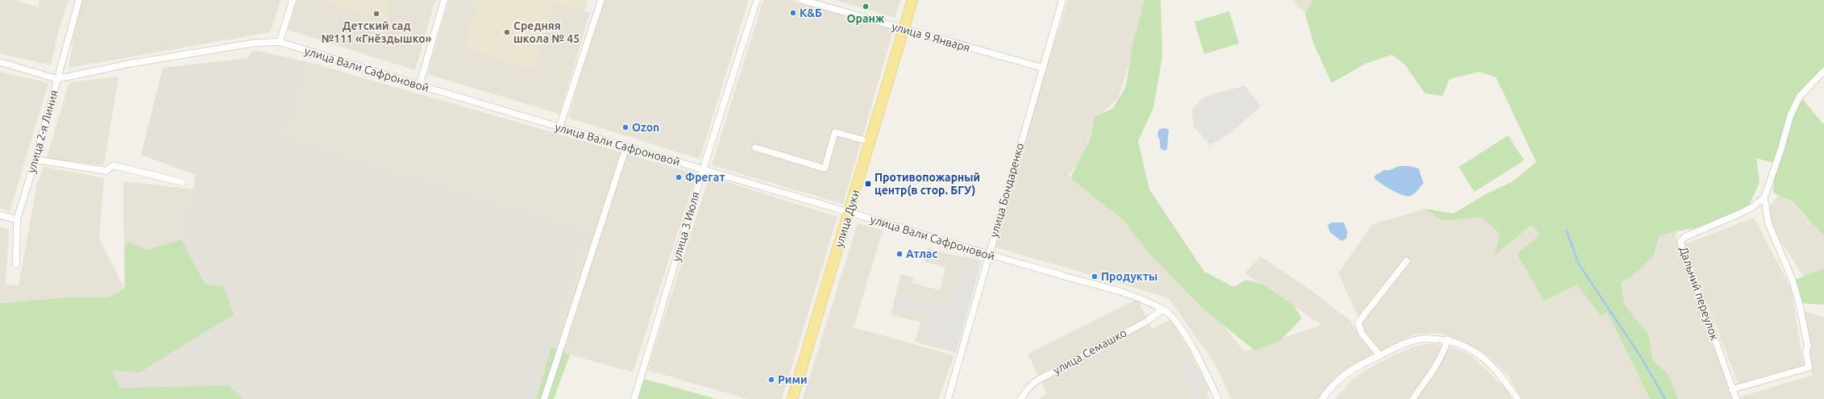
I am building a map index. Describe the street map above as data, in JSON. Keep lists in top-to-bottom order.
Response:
{
  "streets": {
    "main road": ["улица Дуки"],
    "street": [
      "улица 9 Января",
      "улица Вали Сафроновой",
      "улица 2-я Линия",
      "улица Бондаренко",
      "улица 3 Июля",
      "Дальний переулок",
      "улица Семашко"
    ]
  },
  "crossings": [
    ["улица 9 Января", "улица Бондаренко"],
    ["улица 9 Января", "улица Дуки"],
    ["улица Вали Сафроновой", "улица 2-я Линия"],
    ["улица Вали Сафроновой", "улица Бондаренко"],
    ["улица Вали Сафроновой", "улица Дуки"],
    ["улица Вали Сафроновой", "улица 3 Июля"],
    ["улица Вали Сафроновой", "улица Семашко"]
  ],
  "places": {
    "other": [
      "Оранж",
      "К&Б",
      "Детский сад №111 «Гнёздышко»",
      "Средняя школа № 45",
      "Ozon",
      "Фрегат",
      "Атлас",
      "Продукты",
      "Рими"
    ],
    "transit": ["Противопожарный центр(в стор. БГУ)"]
  }
}
